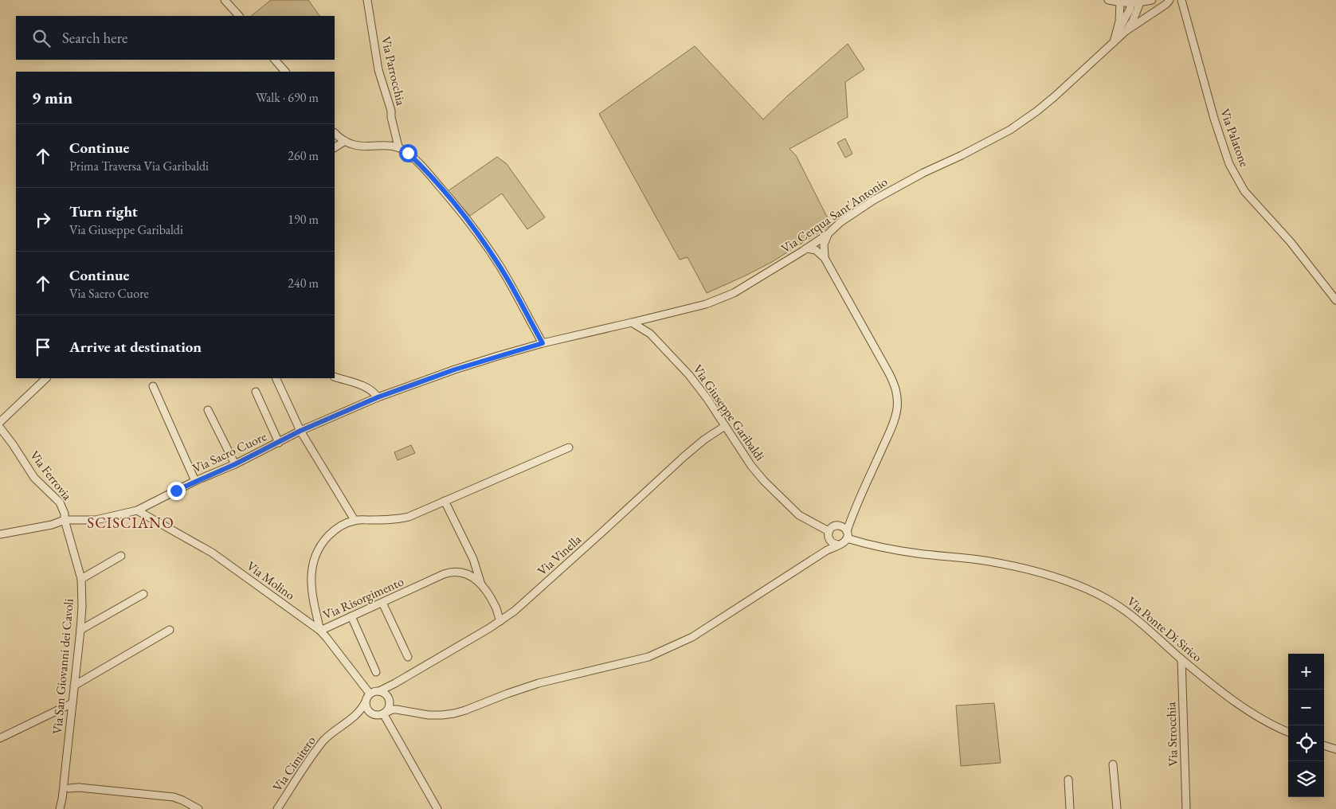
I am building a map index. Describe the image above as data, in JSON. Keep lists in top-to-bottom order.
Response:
{
  "streets": {
    "street": [
      "Via Parrocchia",
      "Via Palatone",
      "Via Cerqua Sant'Antonio",
      "Via Giuseppe Garibaldi",
      "Via Sacro Cuore",
      "Via Ferrovia",
      "Via Vinella",
      "Via Molino",
      "Via Risorgimento",
      "Via Ponte Di Sirico",
      "Via San Giovanni dei Cavoli",
      "Via Strocchia",
      "Via Cimitero"
    ]
  },
  "crossings": [
    ["Via Cerqua Sant'Antonio", "Via Giuseppe Garibaldi"],
    ["Via Giuseppe Garibaldi", "Via Vinella"],
    ["Via Giuseppe Garibaldi", "Via Ponte Di Sirico"],
    ["Via Sacro Cuore", "Via Ferrovia"],
    ["Via Sacro Cuore", "Via Molino"],
    ["Via Sacro Cuore", "Via San Giovanni dei Cavoli"],
    ["Via Ferrovia", "Via San Giovanni dei Cavoli"],
    ["Via Vinella", "Via Molino"],
    ["Via Molino", "Via Risorgimento"],
    ["Via Ponte Di Sirico", "Via Strocchia"]
  ],
  "districts": ["SCISCIANO"],
  "page": {
    "search": "Search here",
    "heading": ["9 min", "Walk · 690 m"],
    "list": [
      ["Continue", "Prima Traversa Via Garibaldi", "260 m"],
      ["Turn right", "Via Giuseppe Garibaldi", "190 m"],
      ["Continue", "Via Sacro Cuore", "240 m"],
      "Arrive at destination"
    ],
    "map_buttons": ["+", "−"]
  }
}
